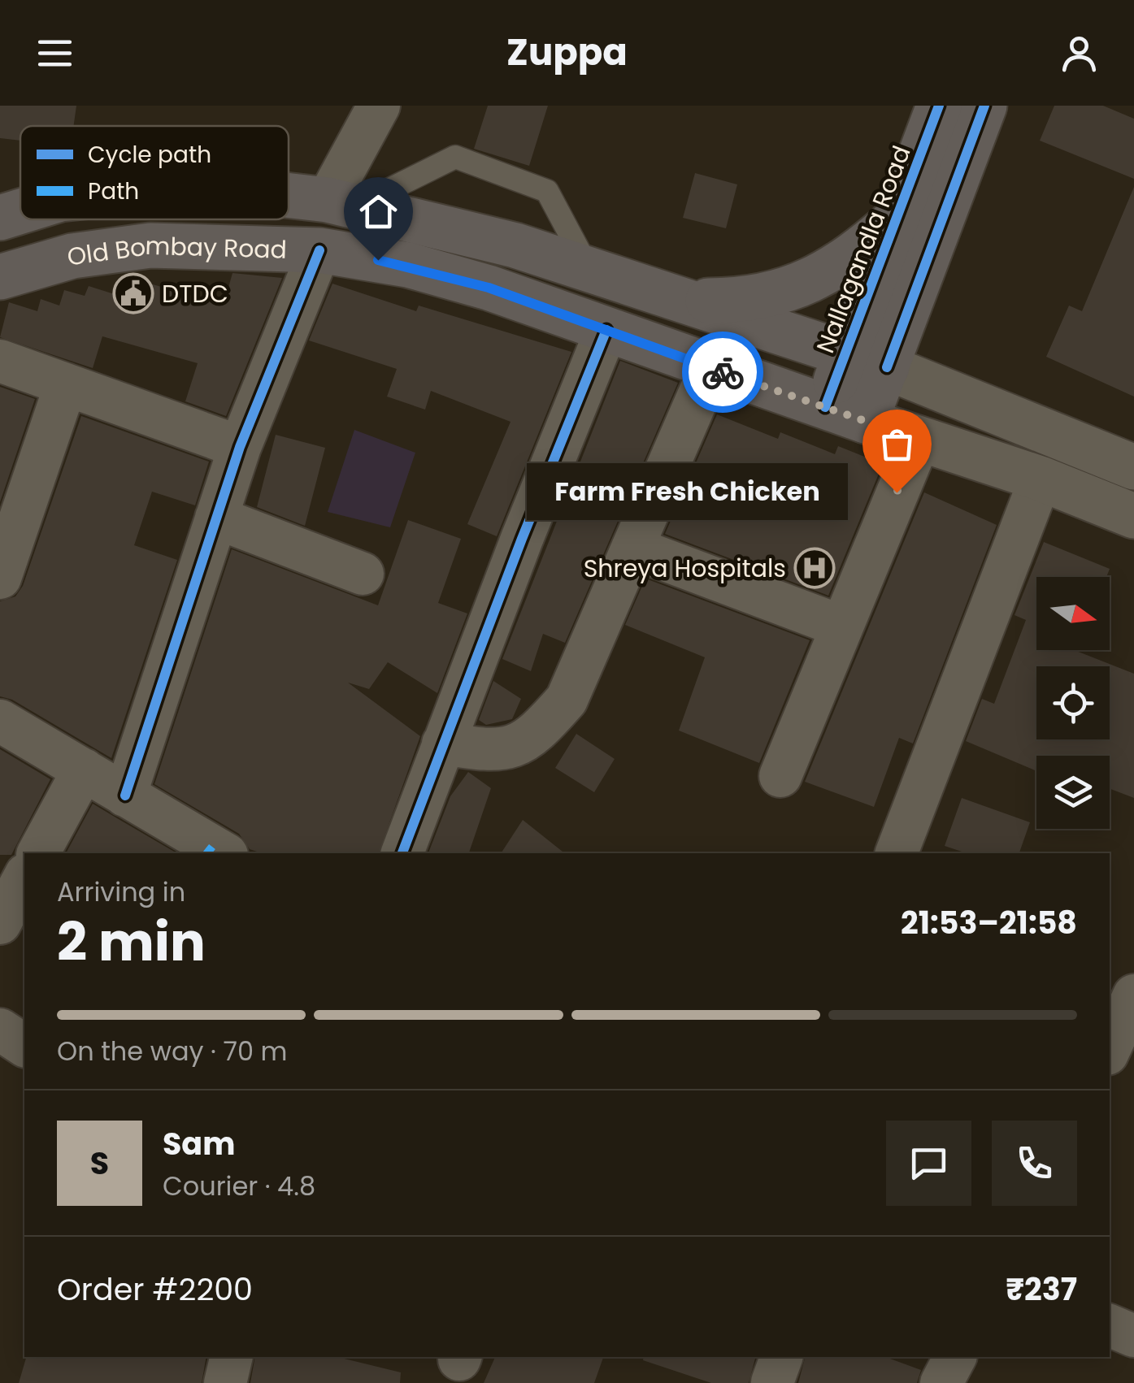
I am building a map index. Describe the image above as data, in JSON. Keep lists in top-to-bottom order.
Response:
{
  "streets": {
    "main road": ["Nallagandla Road", "Old Bombay Road"]
  },
  "crossings": [
    ["Nallagandla Road", "Old Bombay Road"]
  ],
  "places": {
    "public building": ["DTDC"],
    "other": ["Farm Fresh Chicken"],
    "hospital": ["Shreya Hospitals"]
  },
  "legend": ["Cycle path", "Path"],
  "north": "right",
  "page": {
    "header": "Zuppa",
    "bubble": "Farm Fresh Chicken",
    "heading": ["2 min", "Arriving in", "21:53–21:58"],
    "panel": [
      "Sam",
      "Courier · 4.8",
      "Order #2200",
      "₹237"
    ],
    "bar": "On the way · 70 m",
    "round": "S"
  }
}
